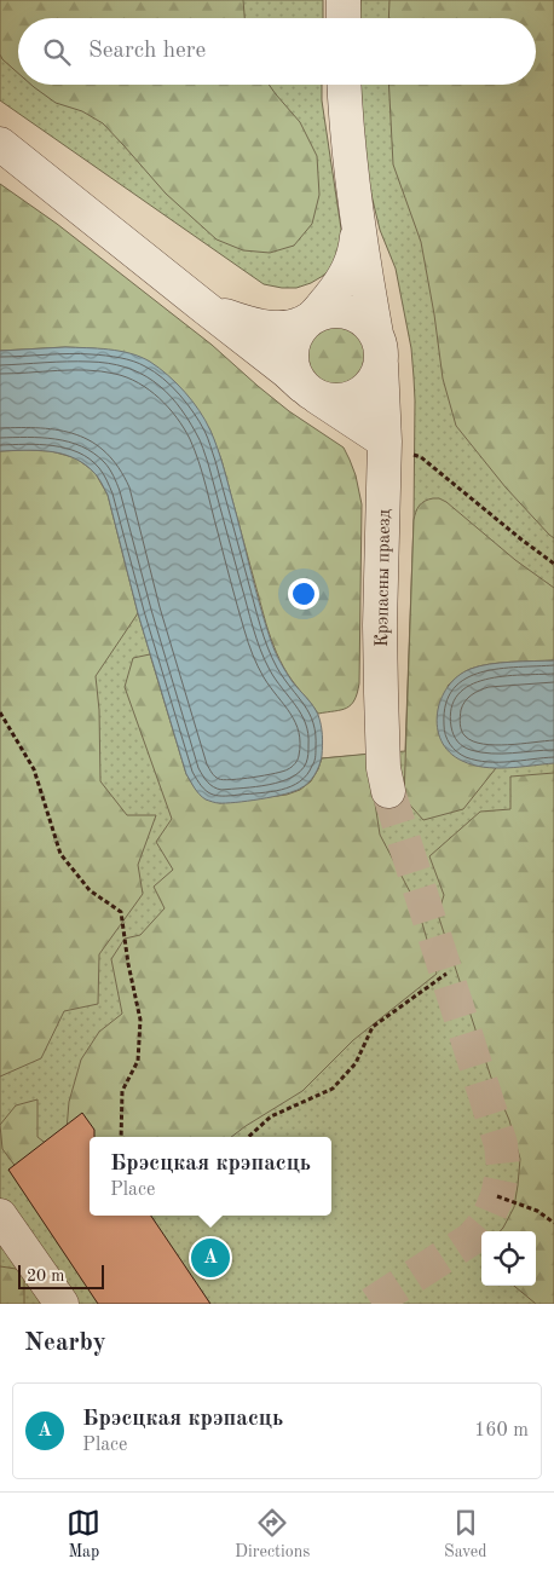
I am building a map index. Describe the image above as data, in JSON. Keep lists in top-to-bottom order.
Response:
{
  "streets": {
    "street": ["Крэпасны праезд"]
  },
  "scale_bar": "20 m",
  "page": {
    "search": "Search here",
    "popup": ["Брэсцкая крэпасць", "Place"],
    "pins": "A",
    "scale": "20 m",
    "heading": "Nearby",
    "list": [
      {
        "mark": "A",
        "name": "Брэсцкая крэпасць",
        "note": "Place",
        "value": "160 m"
      }
    ],
    "nav": ["Map", "Directions", "Saved"]
  }
}
